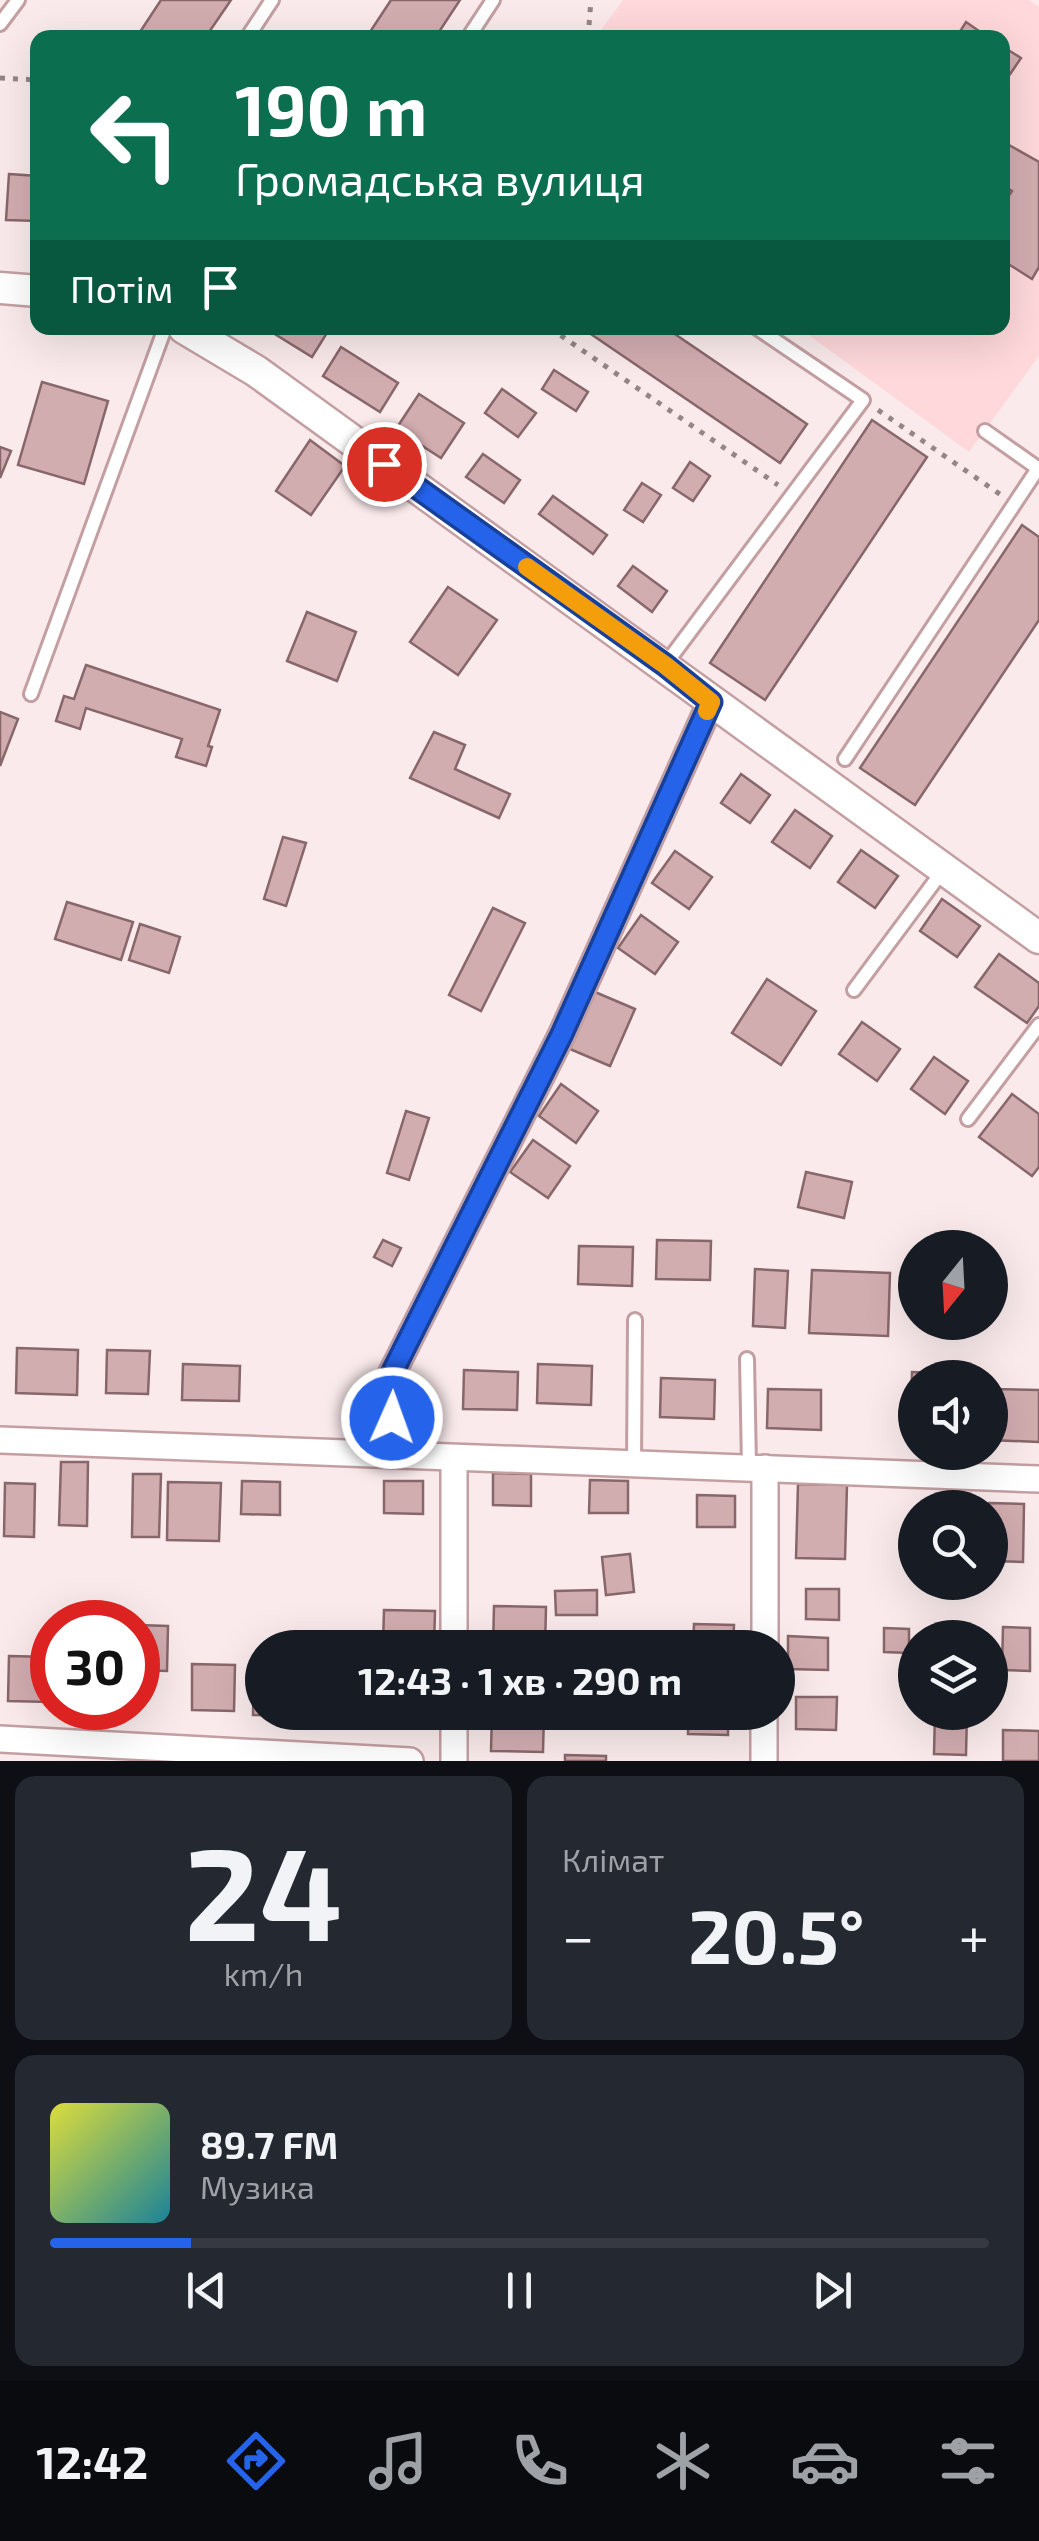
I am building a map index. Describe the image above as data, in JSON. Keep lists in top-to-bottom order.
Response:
{
  "north": "bottom",
  "page": {
    "turn": ["190 m", "Громадська вулиця"],
    "then": "Потім",
    "limit": "30",
    "trip": "12:43 · 1 хв · 290 m",
    "tile": [
      ["24", "km/h"],
      "Клімат"
    ],
    "heat": ["−", "20.5°", "+"],
    "song": ["89.7 FM", "Музика"],
    "tabs": "12:42"
  }
}
